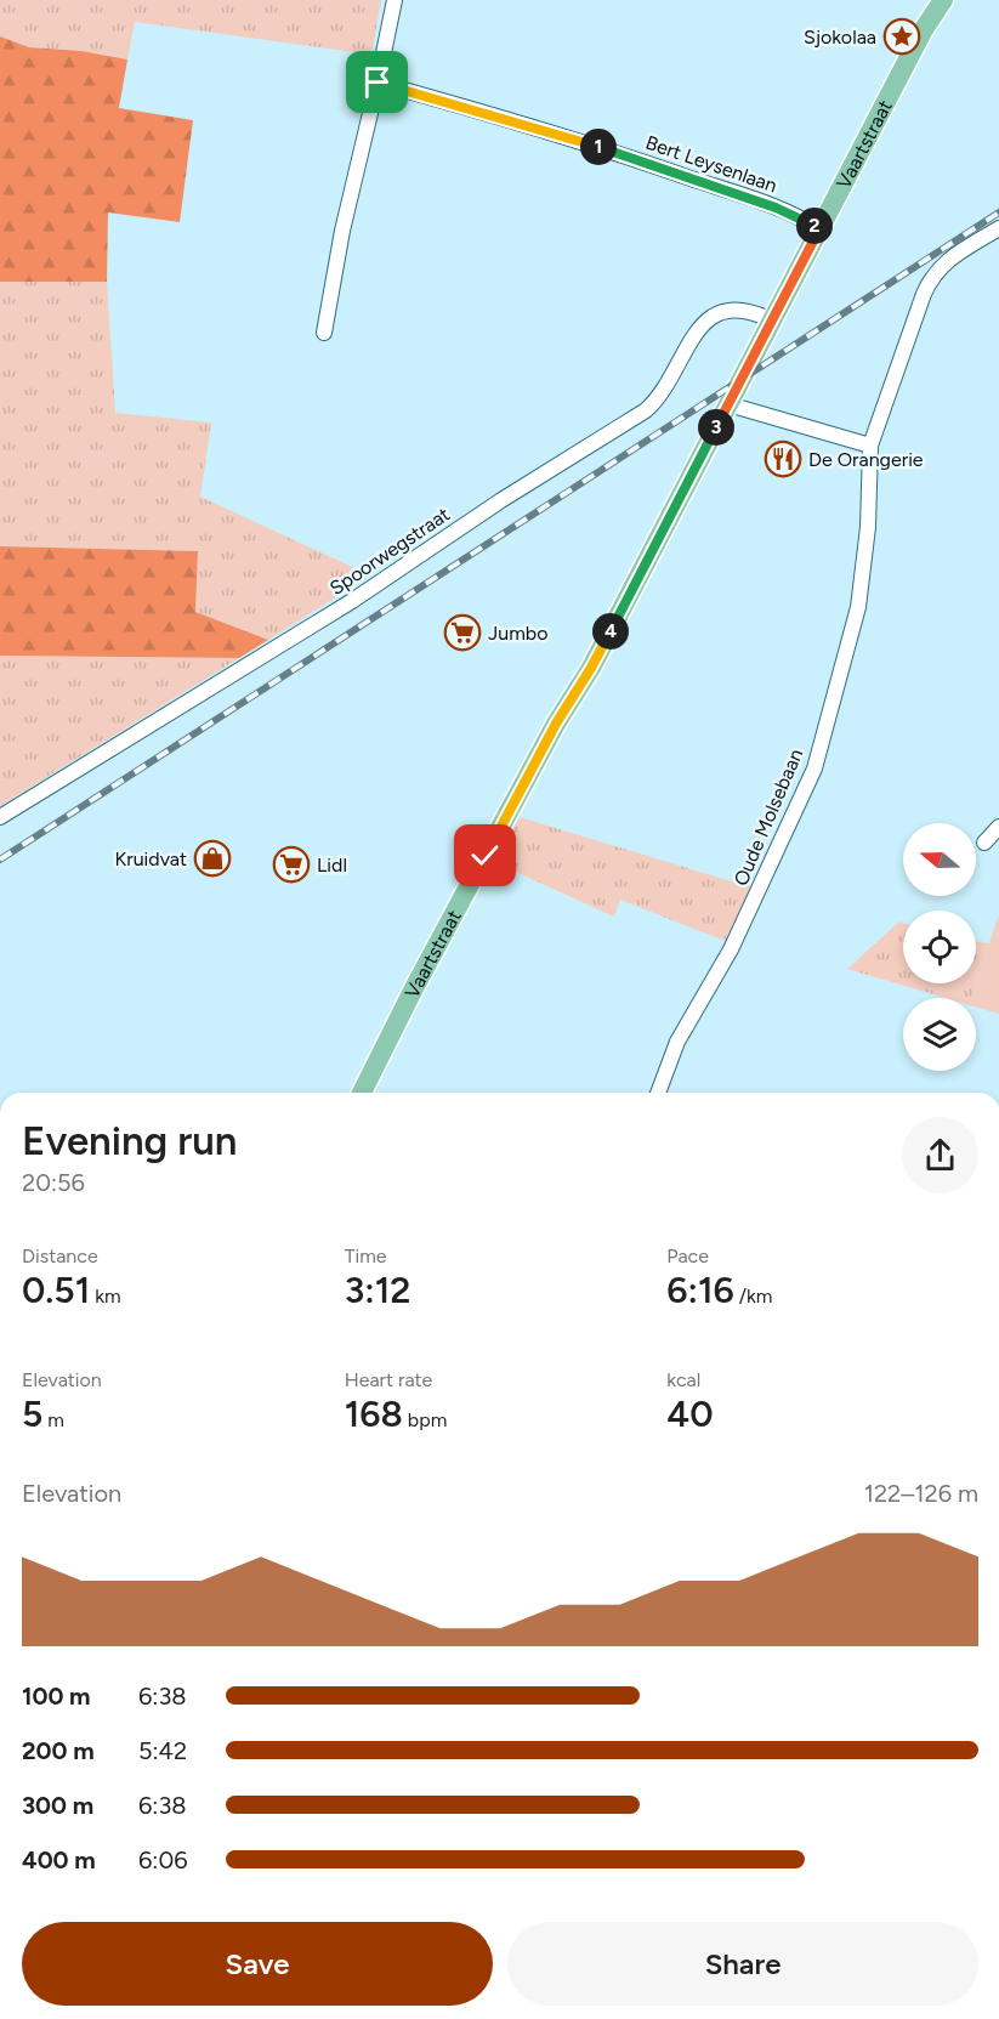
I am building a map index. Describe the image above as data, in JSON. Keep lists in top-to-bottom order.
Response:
{
  "streets": {
    "main road": ["Vaartstraat"],
    "street": ["Bert Leysenlaan", "Spoorwegstraat", "Oude Molsebaan"]
  },
  "crossings": [
    ["Vaartstraat", "Bert Leysenlaan"],
    ["Vaartstraat", "Spoorwegstraat"]
  ],
  "places": {
    "place": ["Sjokolaa"],
    "restaurant": ["De Orangerie"],
    "supermarket": ["Jumbo", "Lidl"],
    "shop": ["Kruidvat"]
  },
  "north": "left",
  "page": {
    "pins": [
      "1",
      "2",
      "3",
      "4"
    ],
    "heading": ["Evening run", "20:56"],
    "stats": [
      ["Distance", "0.51 km"],
      ["Time", "3:12"],
      ["Pace", "6:16 /km"],
      ["Elevation", "5 m"],
      ["Heart rate", "168 bpm"],
      ["kcal", "40"]
    ],
    "chart": ["Elevation", "122–126 m"],
    "list": [
      {
        "name": "100 m",
        "note": "6:38"
      },
      {
        "name": "200 m",
        "note": "5:42"
      },
      {
        "name": "300 m",
        "note": "6:38"
      },
      {
        "name": "400 m",
        "note": "6:06"
      }
    ],
    "buttons": ["Save", "Share"]
  }
}
